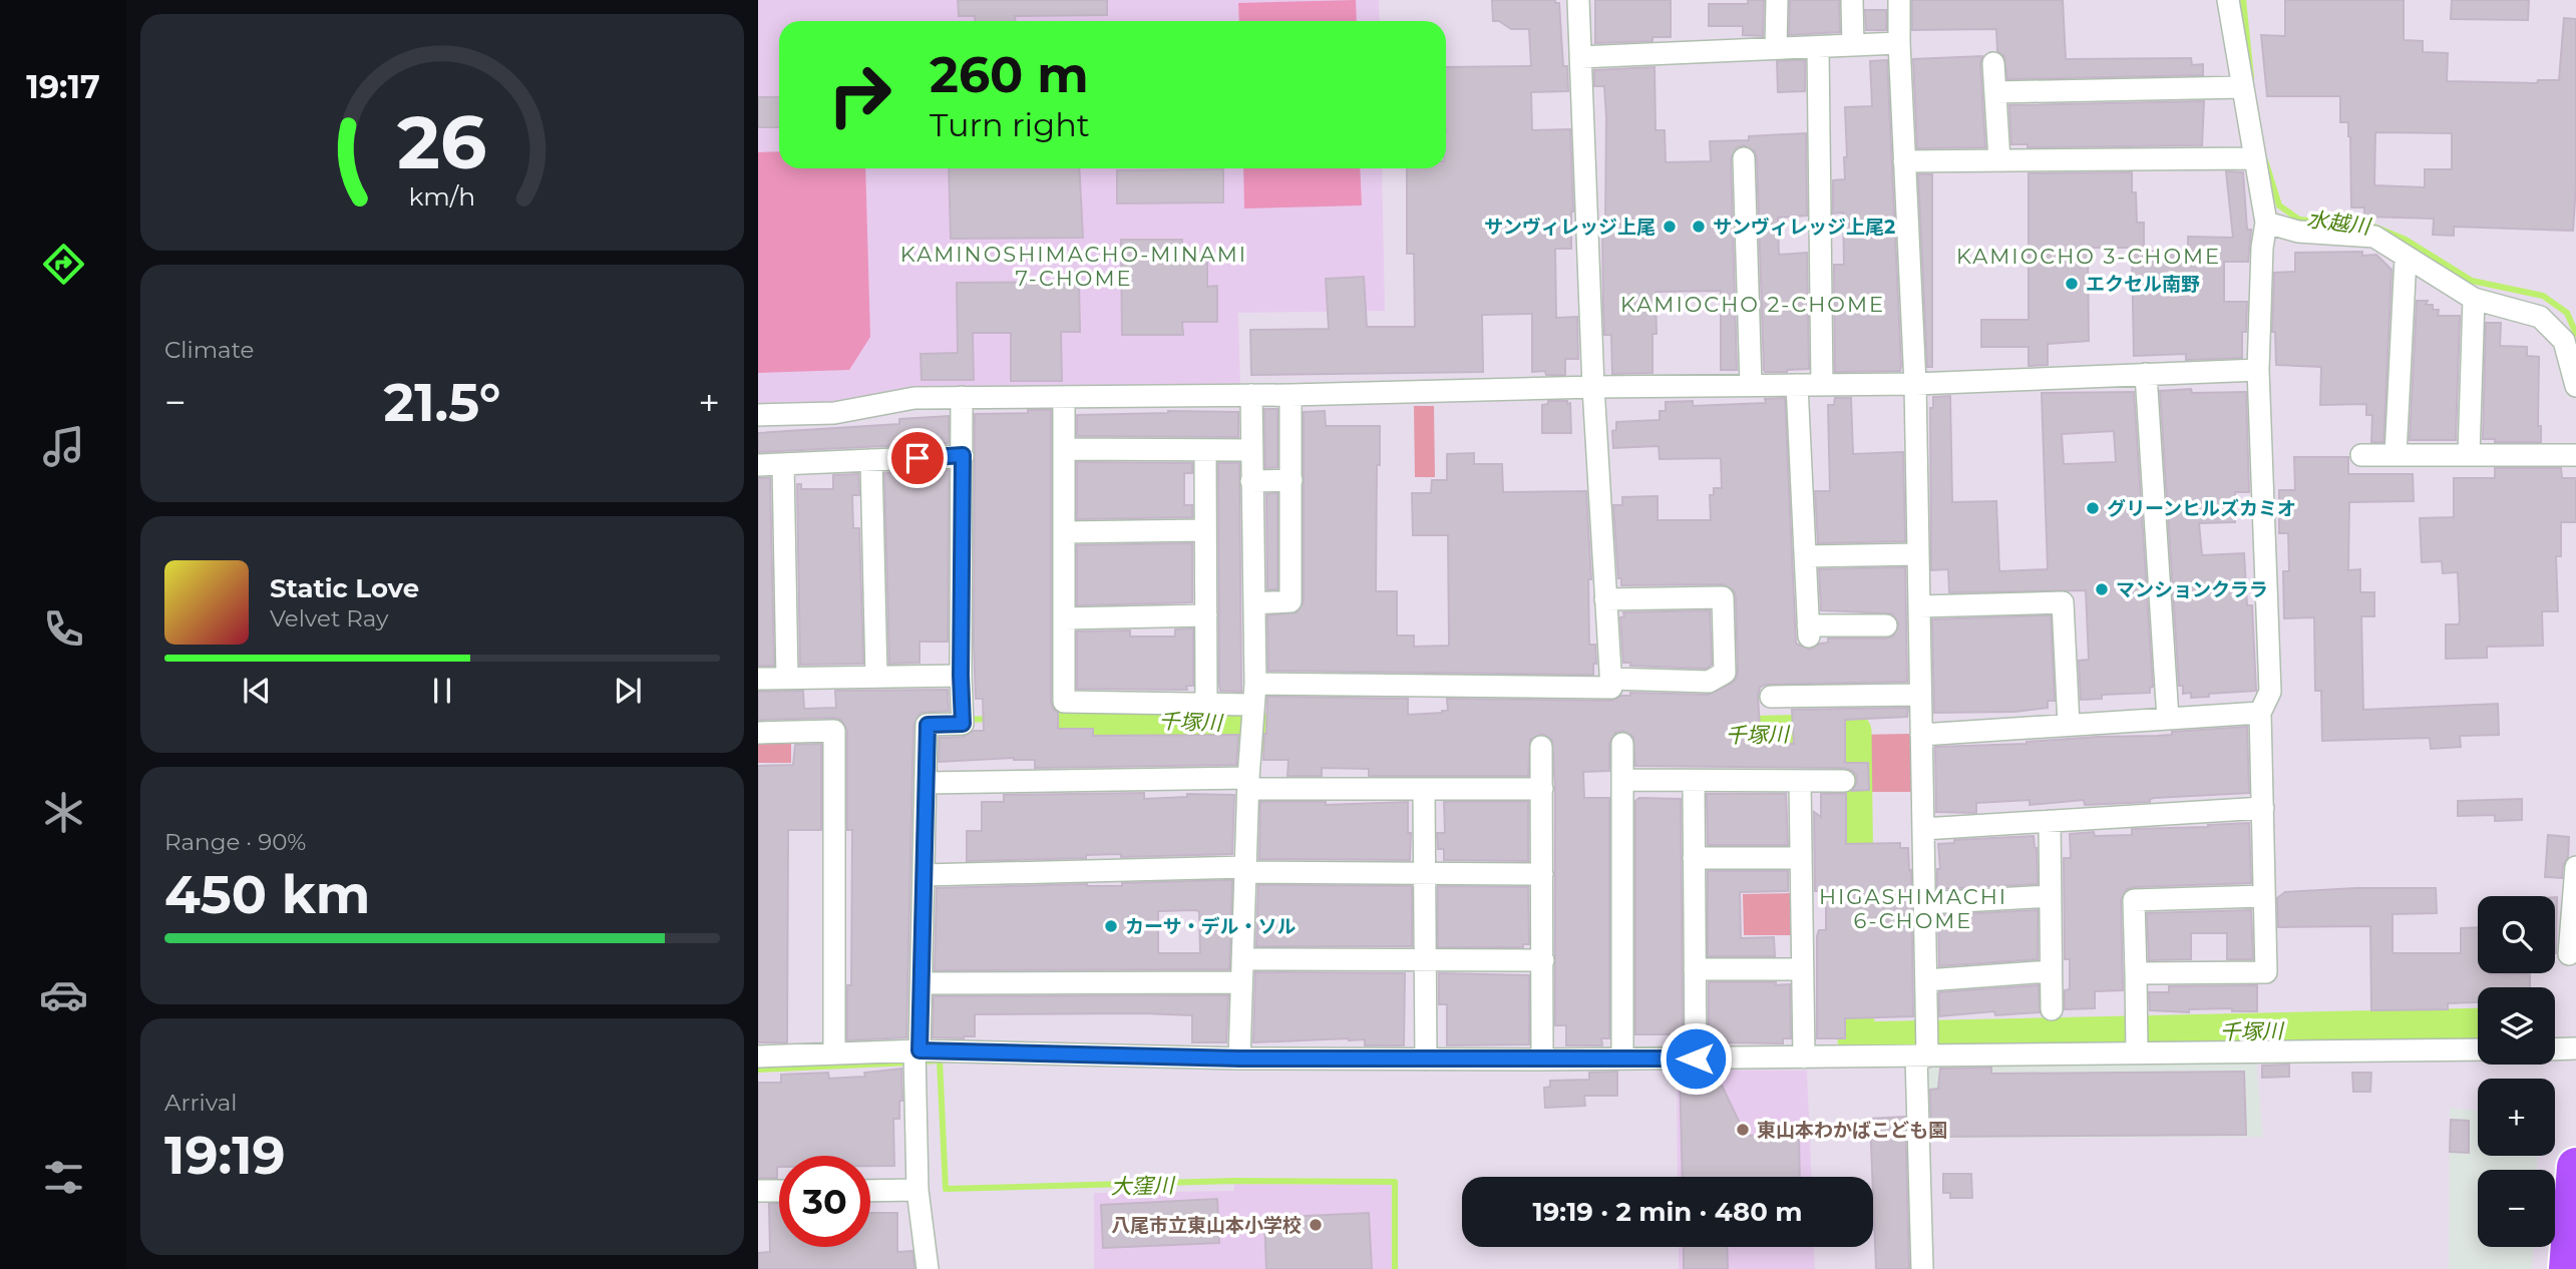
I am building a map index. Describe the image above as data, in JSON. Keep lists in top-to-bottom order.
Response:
{
  "districts": [
    "KAMINOSHIMACHO-MINAMI 7-CHOME",
    "KAMIOCHO 3-CHOME",
    "KAMIOCHO 2-CHOME",
    "HIGASHIMACHI 6-CHOME"
  ],
  "water": ["水越川", "千塚川", "大窪川"],
  "places": [
    "サンヴィレッジ上尾",
    "サンヴィレッジ上尾2",
    "エクセル南野",
    "グリーンヒルズカミオ",
    "マンションクララ",
    "カーサ・デル・ソル",
    "東山本わかばこども園",
    "八尾市立東山本小学校"
  ],
  "page": {
    "tabs": "19:17",
    "turn": ["260 m", "Turn right"],
    "tile": [
      "Climate",
      ["Range · 90%", "450 km"],
      ["Arrival", "19:19"]
    ],
    "heat": ["−", "21.5°", "+"],
    "song": ["Static Love", "Velvet Ray"],
    "map_buttons": ["+", "−"],
    "limit": "30",
    "trip": "19:19 · 2 min · 480 m",
    "gauge": ["26", "km/h"]
  }
}
